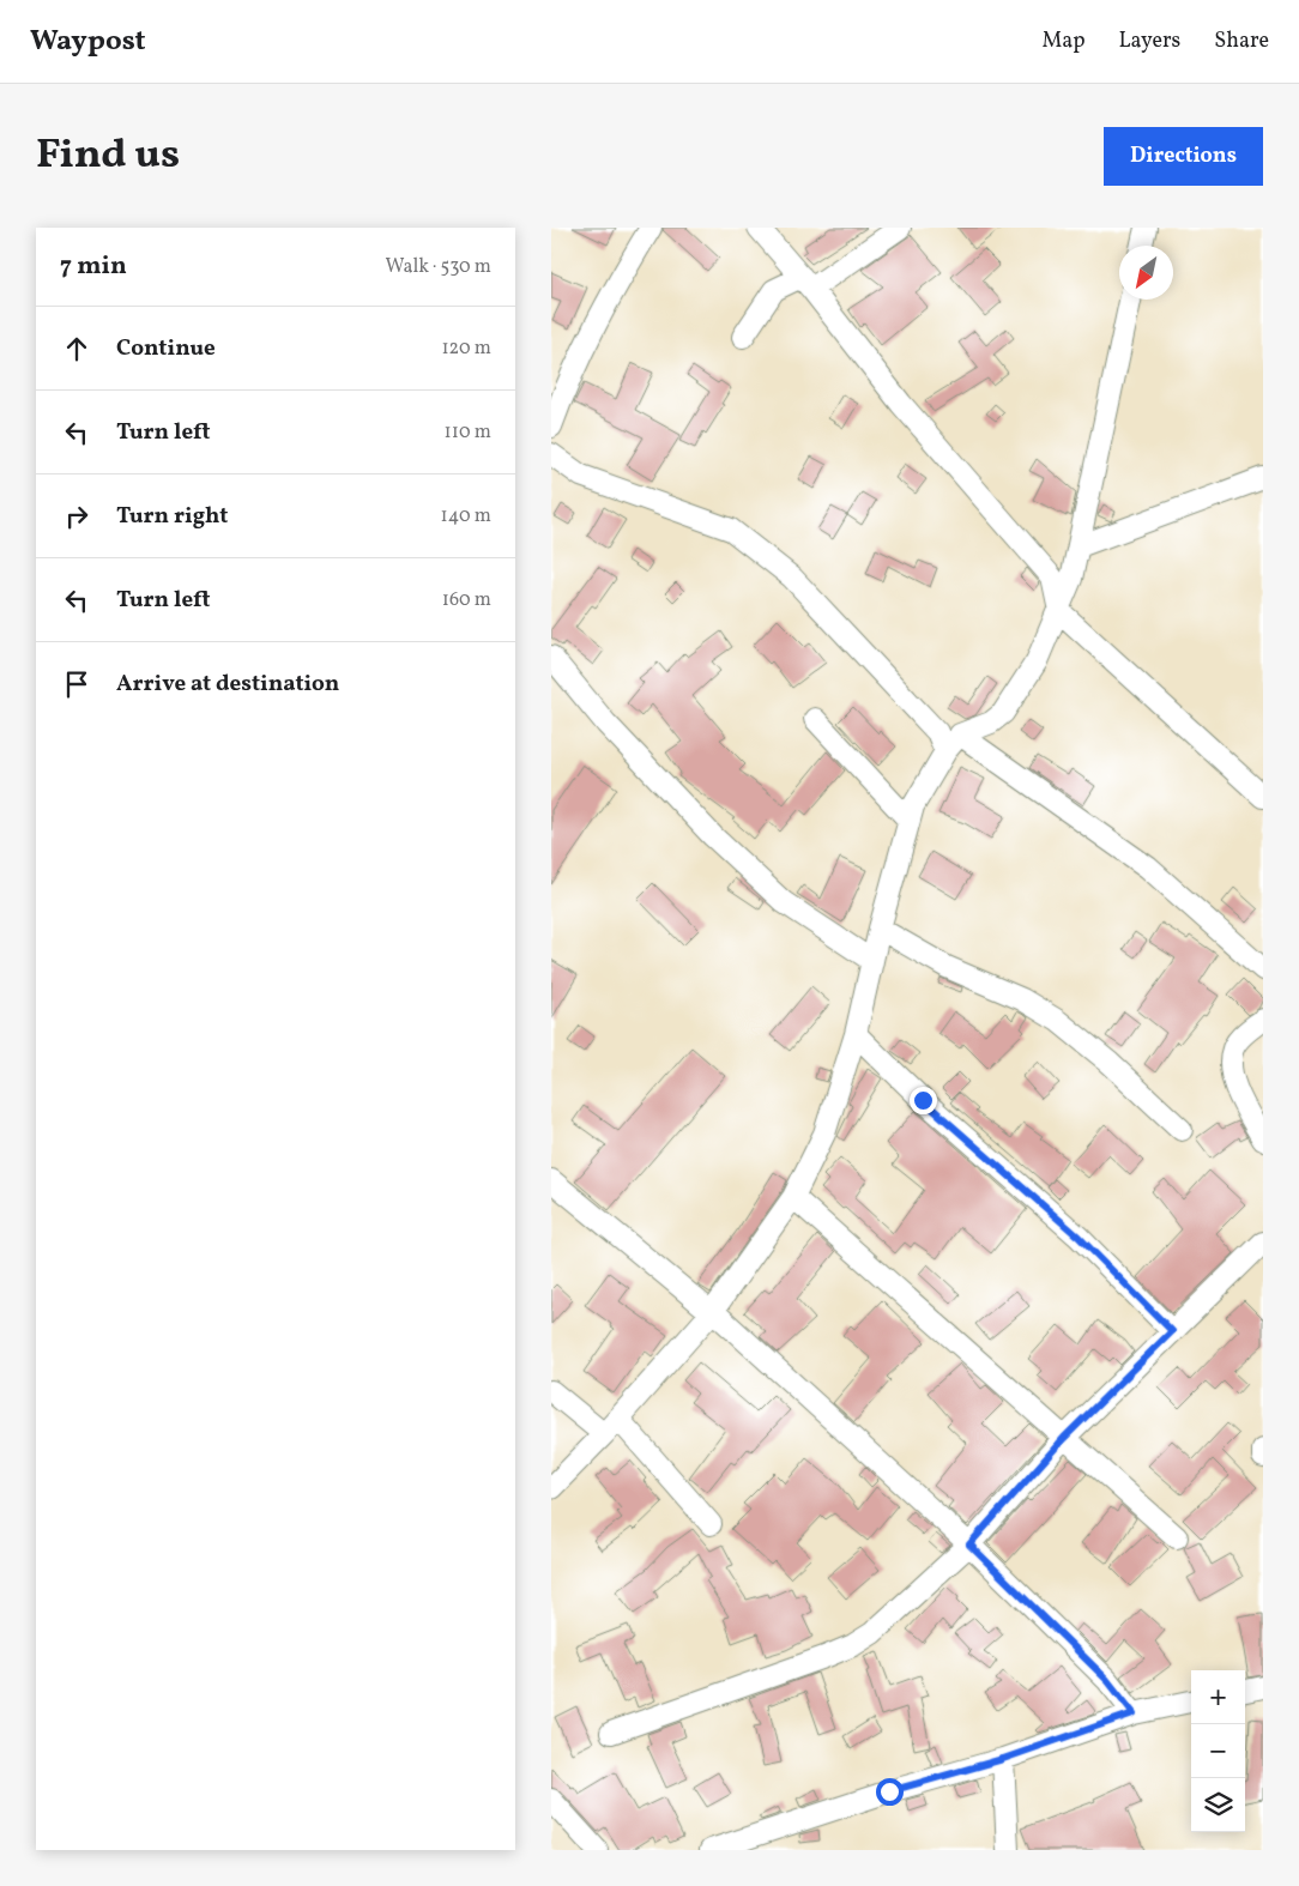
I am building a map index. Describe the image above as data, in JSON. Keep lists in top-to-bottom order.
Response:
{
  "north": "bottom left",
  "page": {
    "header": "Waypost",
    "nav": ["Map", "Layers", "Share"],
    "title": "Find us",
    "buttons": "Directions",
    "heading": ["7 min", "Walk · 530 m"],
    "list": [
      ["Continue", "120 m"],
      ["Turn left", "110 m"],
      ["Turn right", "140 m"],
      ["Turn left", "160 m"],
      "Arrive at destination"
    ],
    "map_buttons": ["+", "−"]
  }
}
